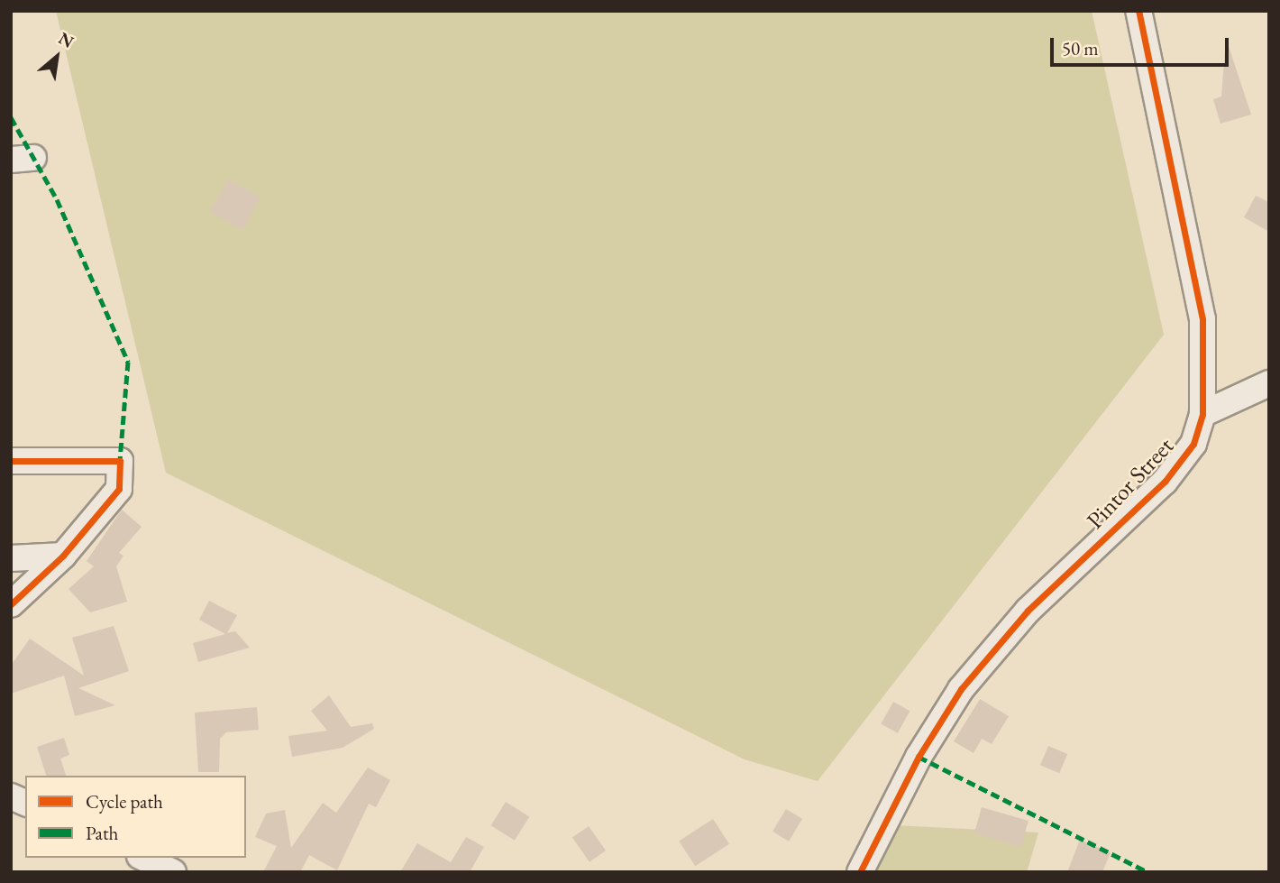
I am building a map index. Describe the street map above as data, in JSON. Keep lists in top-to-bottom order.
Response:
{
  "streets": {
    "street": ["Pintor Street"]
  },
  "legend": ["Cycle path", "Path"],
  "scale_bar": "50 m",
  "north": "top right"
}
